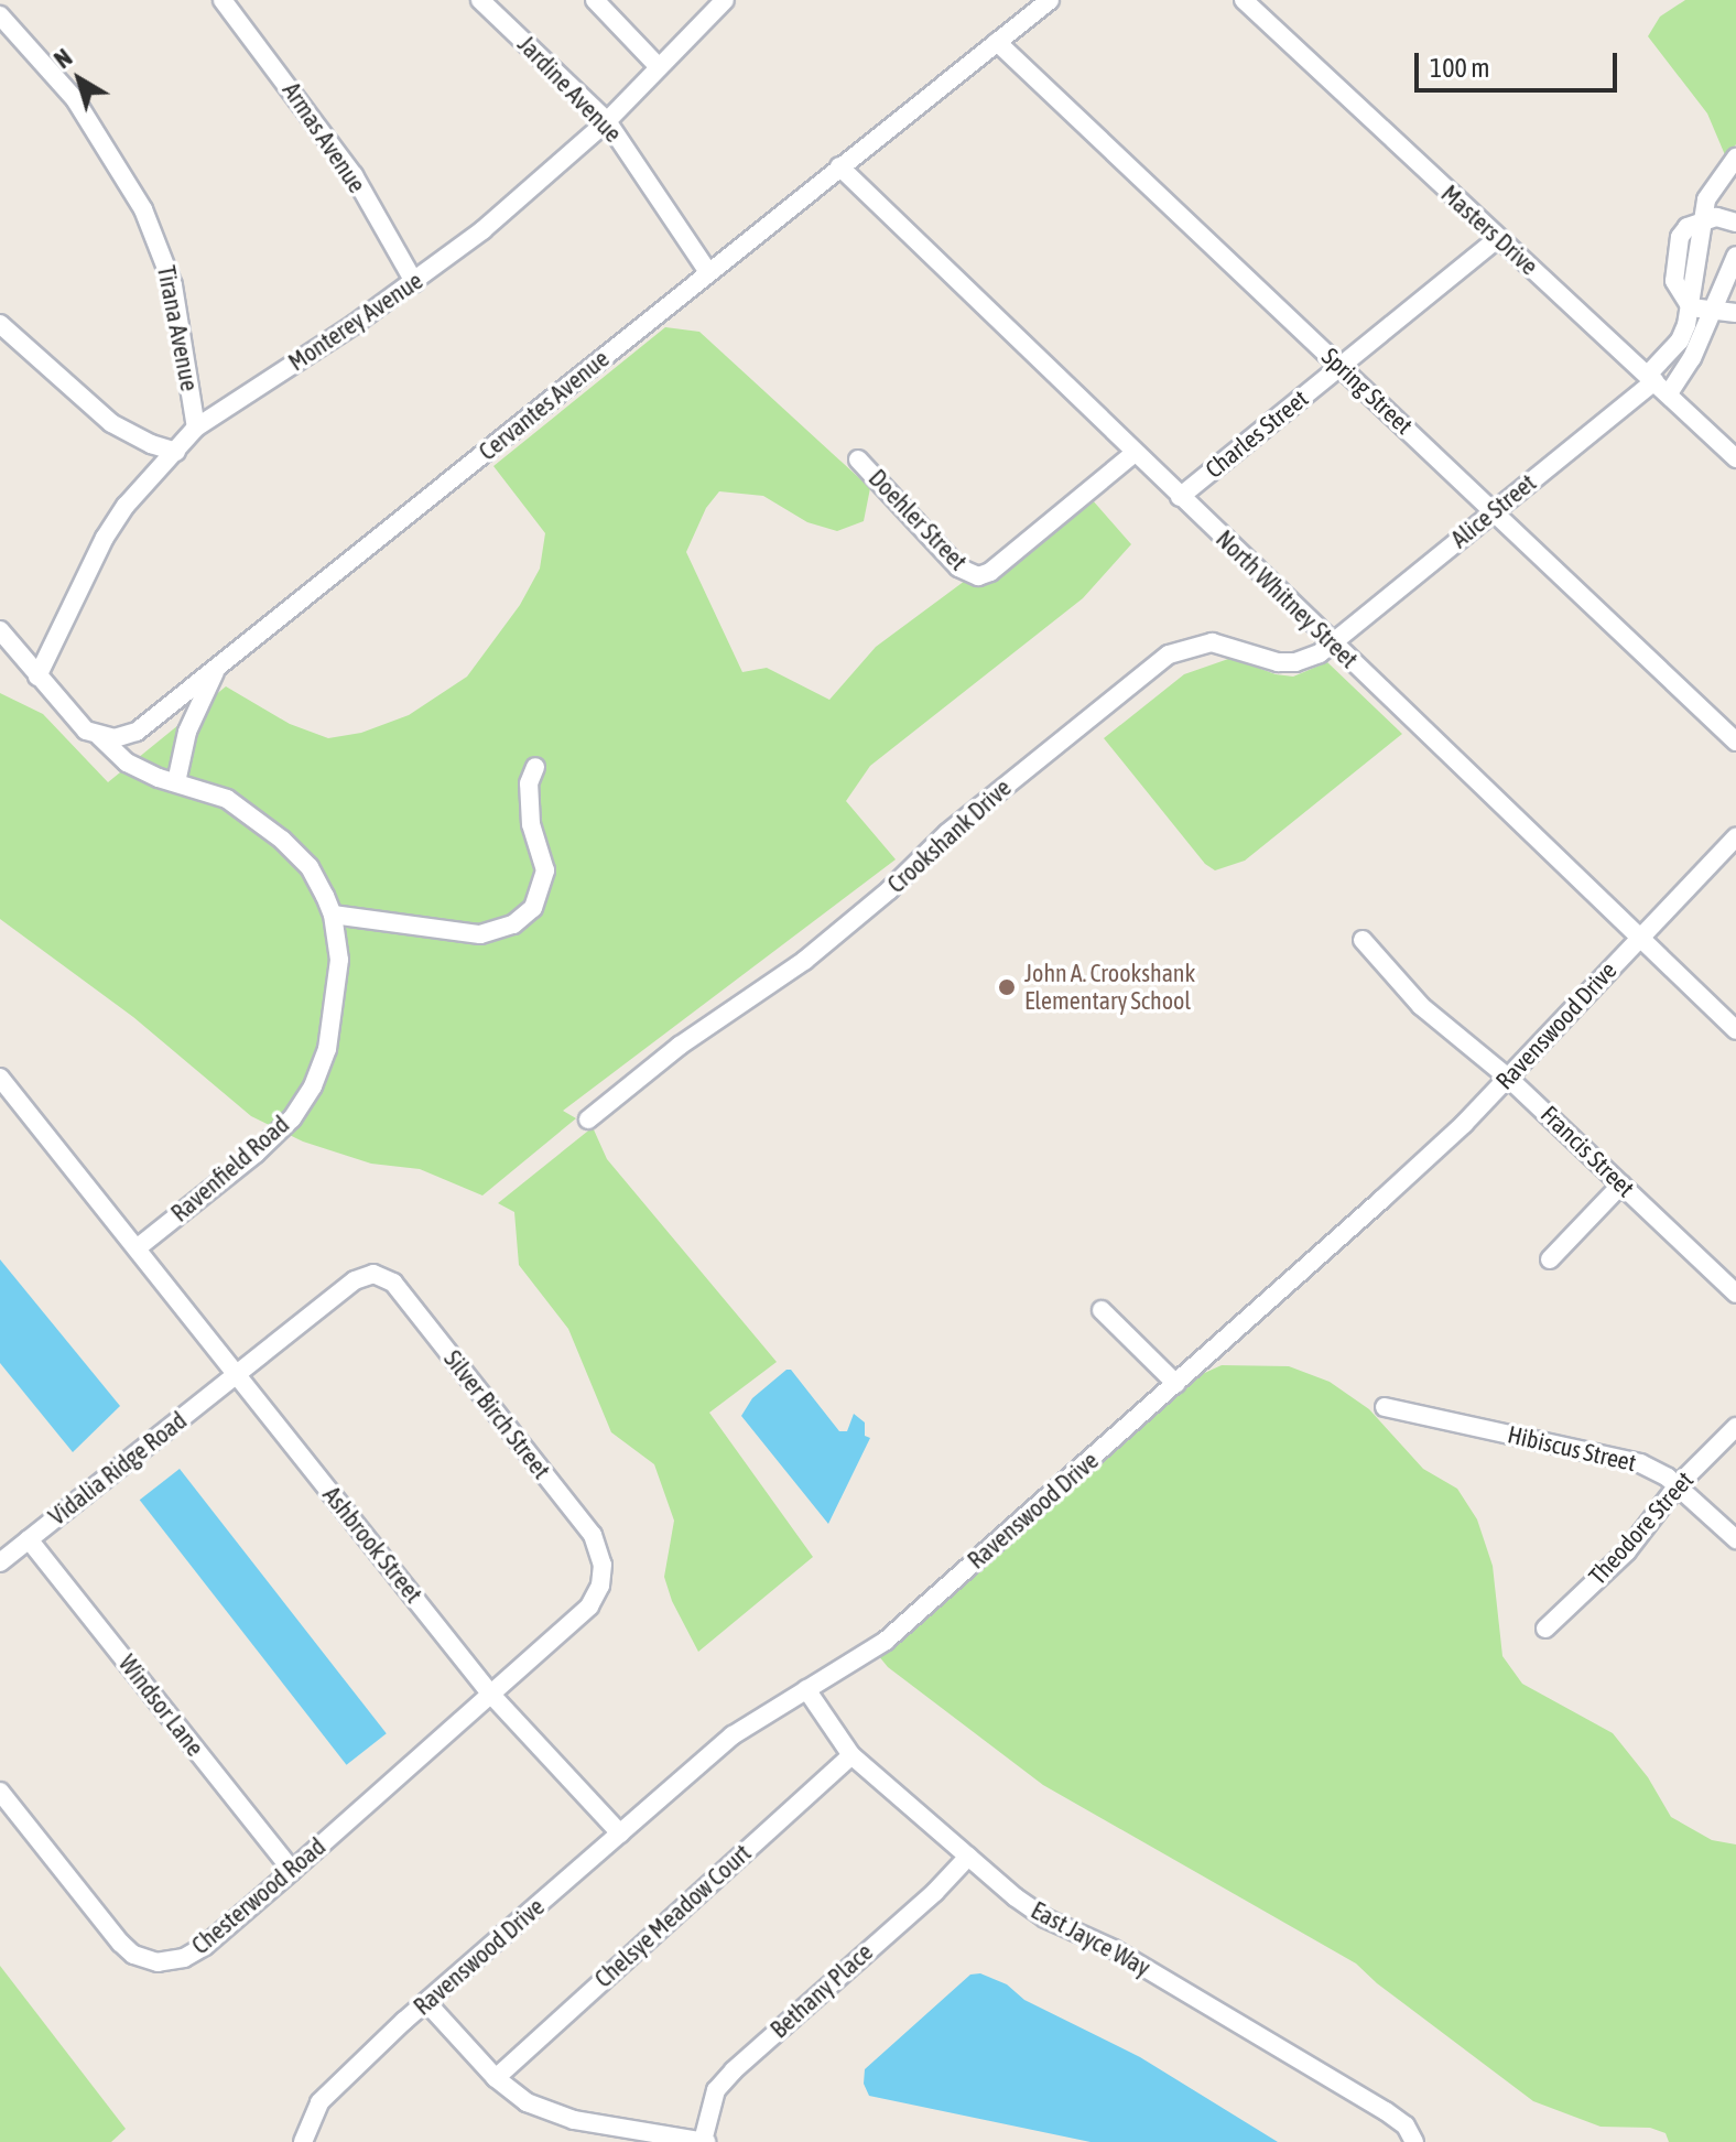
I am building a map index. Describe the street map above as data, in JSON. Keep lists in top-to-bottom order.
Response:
{
  "streets": {
    "street": [
      "Jardine Avenue",
      "Armas Avenue",
      "Masters Drive",
      "Monterey Avenue",
      "Tirana Avenue",
      "Spring Street",
      "Cervantes Avenue",
      "Charles Street",
      "Alice Street",
      "Doehler Street",
      "North Whitney Street",
      "Crookshank Drive",
      "Ravenswood Drive",
      "Francis Street",
      "Ravenfield Road",
      "Silver Birch Street",
      "Hibiscus Street",
      "Vidalia Ridge Road",
      "Theodore Street",
      "Ashbrook Street",
      "Windsor Lane",
      "Chesterwood Road",
      "Chelsye Meadow Court",
      "East Jayce Way",
      "Bethany Place"
    ]
  },
  "crossings": [
    ["Jardine Avenue", "Monterey Avenue"],
    ["Jardine Avenue", "Cervantes Avenue"],
    ["Armas Avenue", "Monterey Avenue"],
    ["Masters Drive", "Charles Street"],
    ["Masters Drive", "Alice Street"],
    ["Monterey Avenue", "Tirana Avenue"],
    ["Spring Street", "Cervantes Avenue"],
    ["Spring Street", "Charles Street"],
    ["Spring Street", "Alice Street"],
    ["Cervantes Avenue", "North Whitney Street"],
    ["Cervantes Avenue", "Ravenfield Road"],
    ["Charles Street", "North Whitney Street"],
    ["Alice Street", "North Whitney Street"],
    ["Alice Street", "Crookshank Drive"],
    ["Doehler Street", "North Whitney Street"],
    ["North Whitney Street", "Crookshank Drive"],
    ["North Whitney Street", "Ravenswood Drive"],
    ["Ravenswood Drive", "Francis Street"],
    ["Ravenswood Drive", "Ashbrook Street"],
    ["Ravenswood Drive", "East Jayce Way"],
    ["Ravenfield Road", "Ashbrook Street"],
    ["Silver Birch Street", "Vidalia Ridge Road"],
    ["Silver Birch Street", "Ashbrook Street"],
    ["Silver Birch Street", "Chesterwood Road"],
    ["Hibiscus Street", "Theodore Street"],
    ["Vidalia Ridge Road", "Ashbrook Street"],
    ["Vidalia Ridge Road", "Windsor Lane"],
    ["Ashbrook Street", "Chesterwood Road"],
    ["Windsor Lane", "Chesterwood Road"],
    ["Chelsye Meadow Court", "East Jayce Way"],
    ["East Jayce Way", "Bethany Place"]
  ],
  "places": ["John A. Crookshank Elementary School"],
  "scale_bar": "100 m",
  "north": "top left"
}
